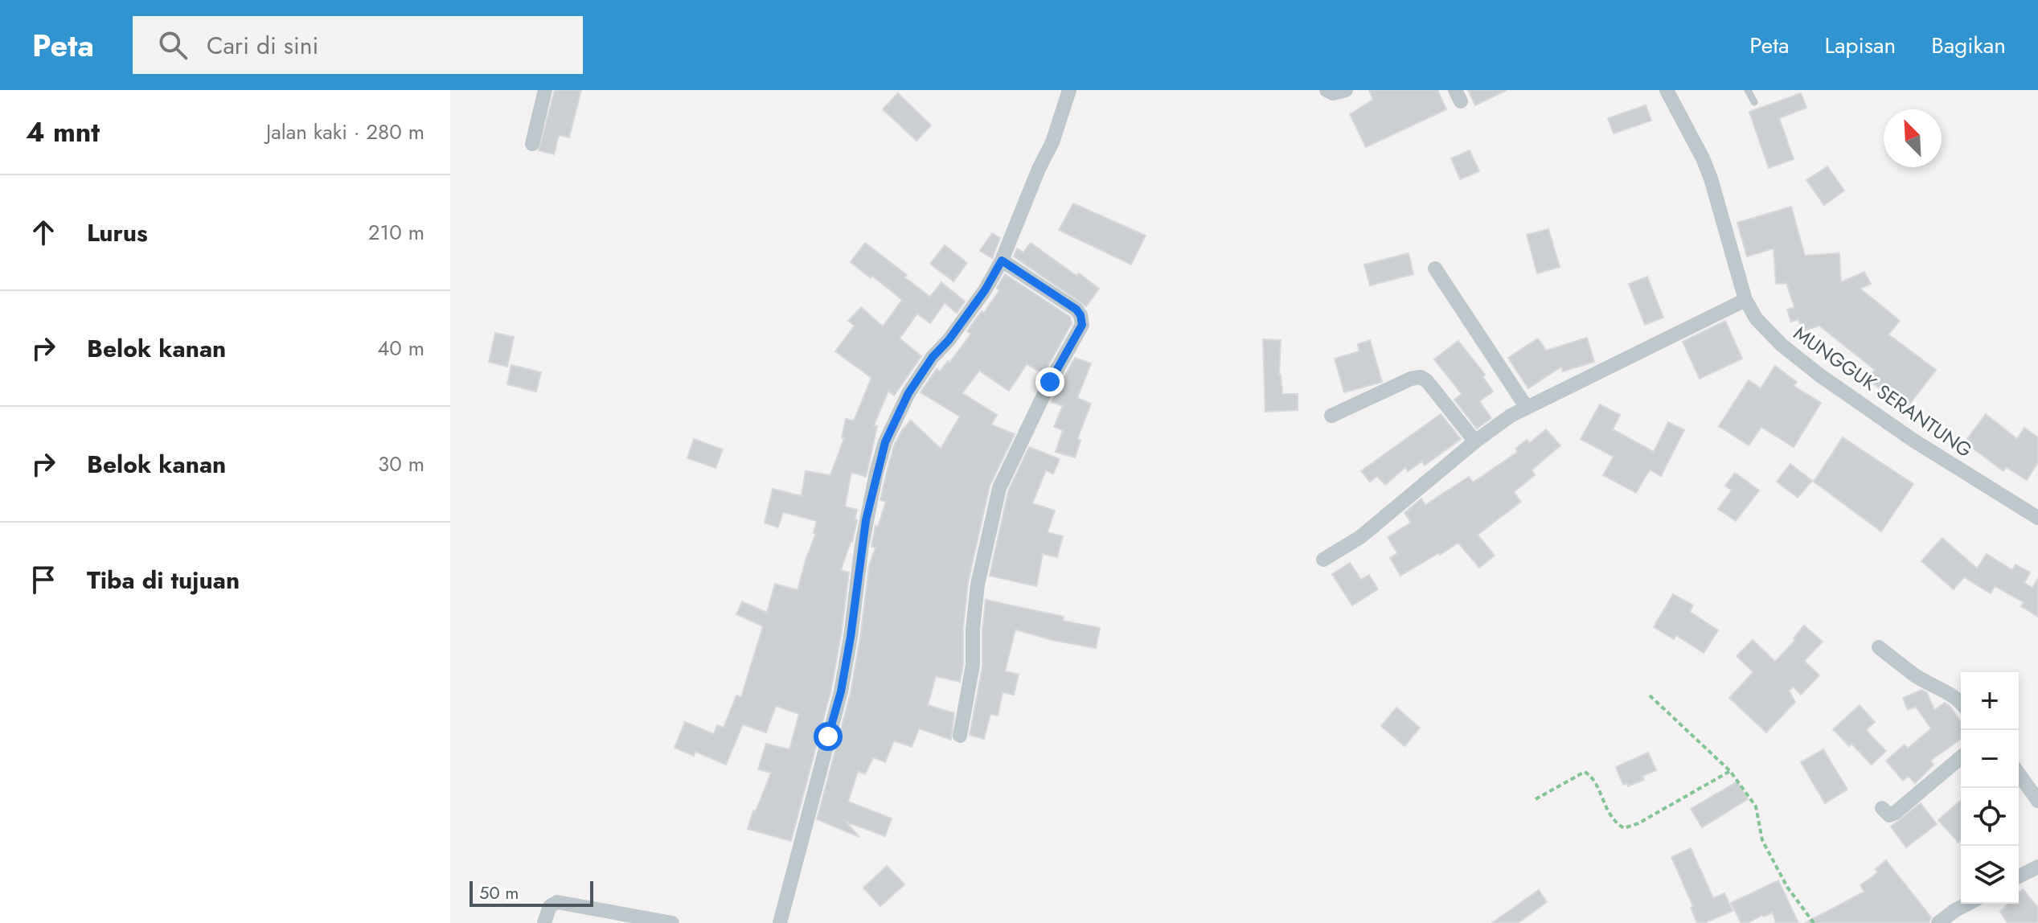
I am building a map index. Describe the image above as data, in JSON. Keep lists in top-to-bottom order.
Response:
{
  "streets": {
    "street": ["MUNGGUK SERANTUNG"]
  },
  "scale_bar": "50 m",
  "north": "top left",
  "page": {
    "header": "Peta",
    "search": "Cari di sini",
    "nav": ["Peta", "Lapisan", "Bagikan"],
    "heading": ["4 mnt", "Jalan kaki · 280 m"],
    "list": [
      ["Lurus", "210 m"],
      ["Belok kanan", "40 m"],
      ["Belok kanan", "30 m"],
      "Tiba di tujuan"
    ],
    "map_buttons": ["+", "−"],
    "scale": "50 m"
  }
}
